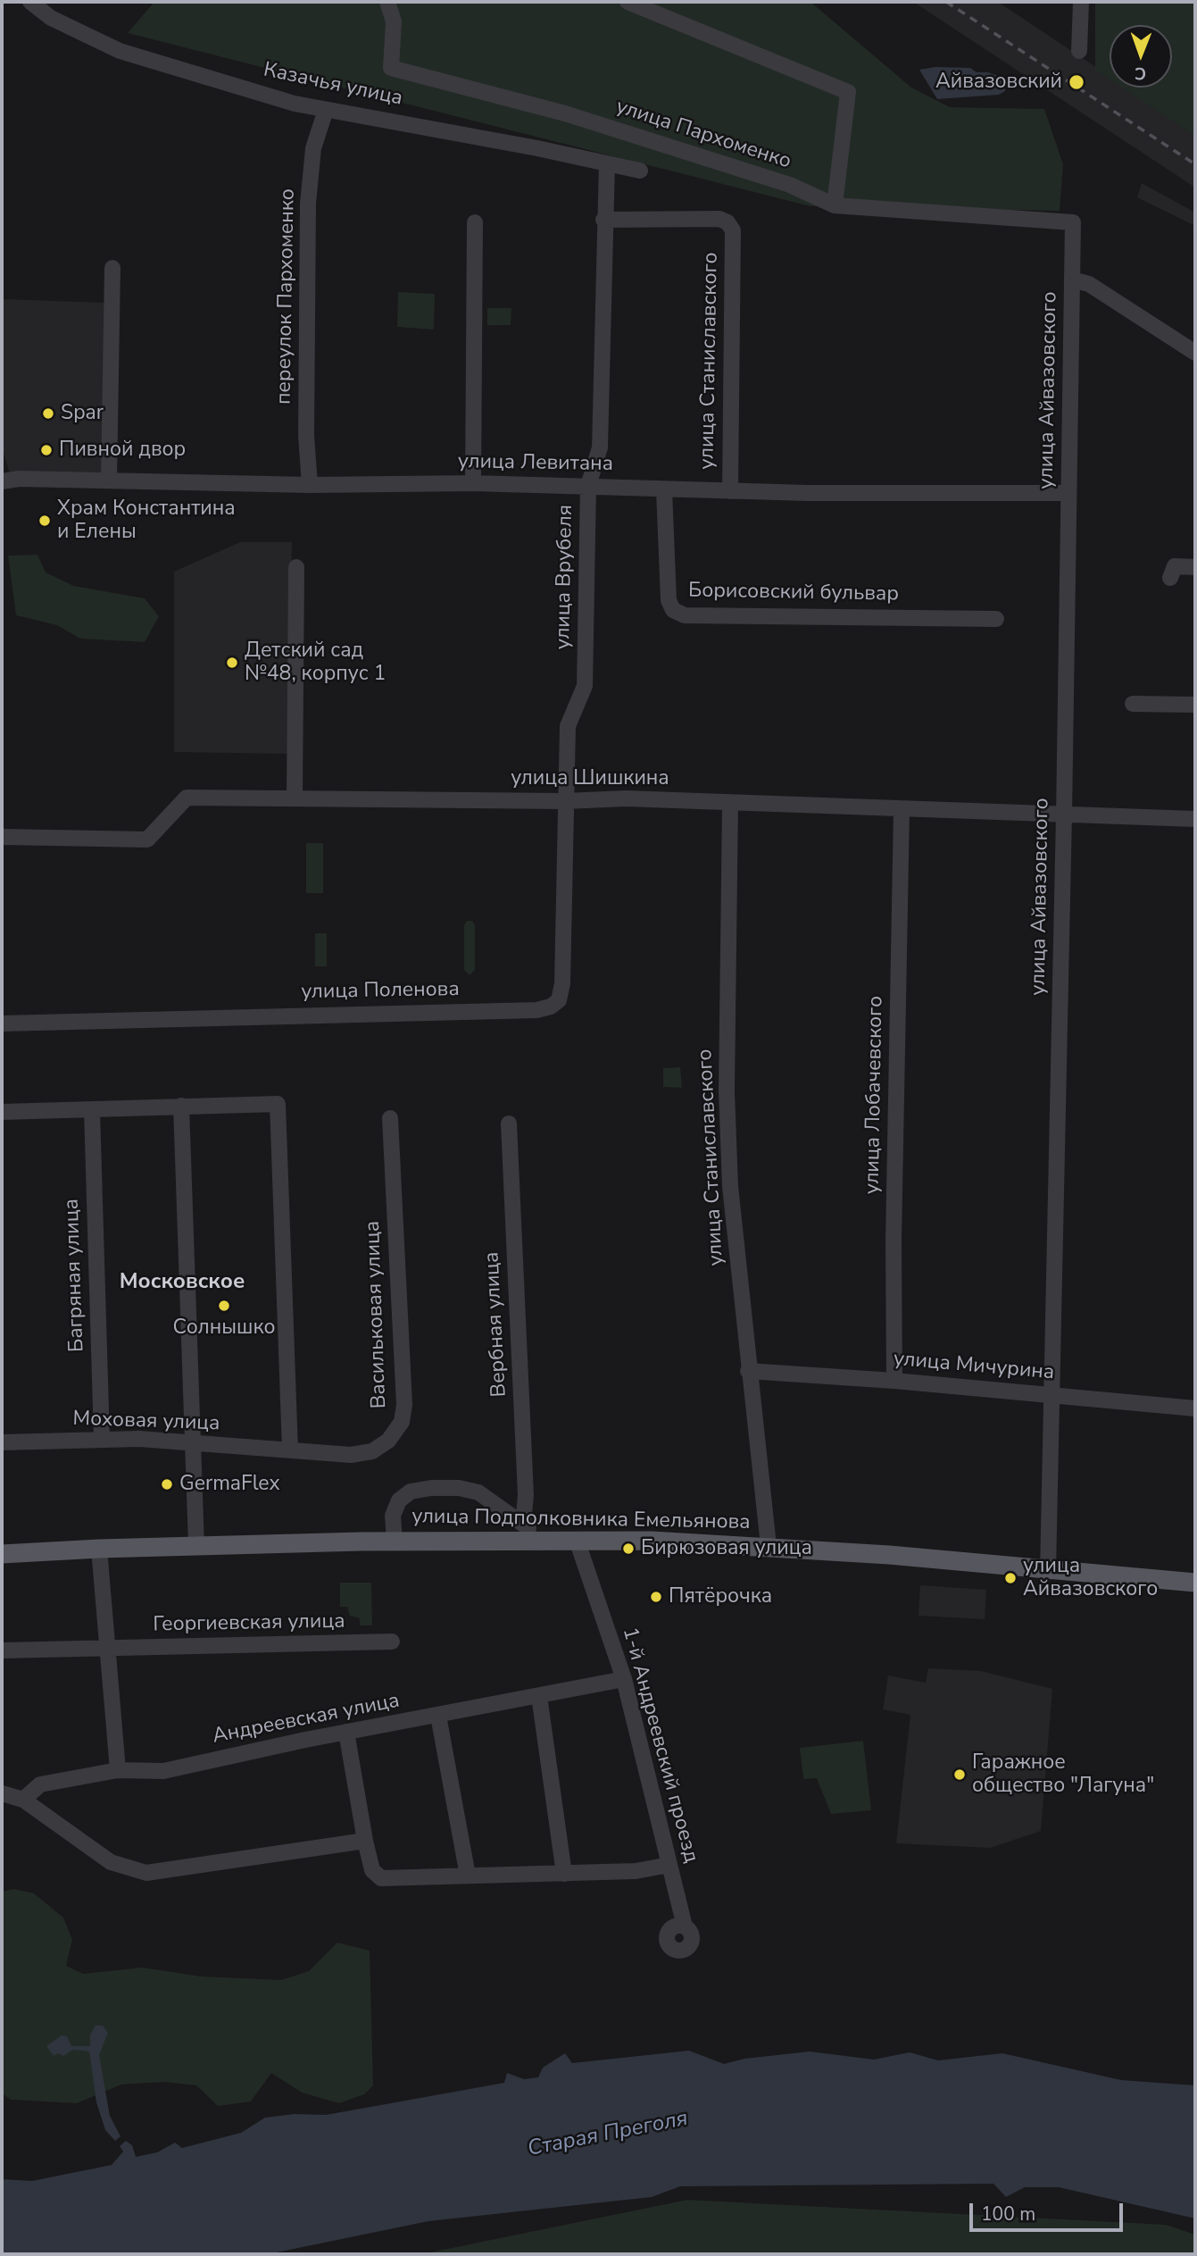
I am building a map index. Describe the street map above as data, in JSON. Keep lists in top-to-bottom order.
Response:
{
  "streets": {
    "main road": ["улица Подполковника Емельянова"],
    "street": [
      "Казачья улица",
      "улица Пархоменко",
      "переулок Пархоменко",
      "улица Станиславского",
      "улица Айвазовского",
      "улица Левитана",
      "улица Врубеля",
      "Борисовский бульвар",
      "улица Шишкина",
      "улица Поленова",
      "улица Лобачевского",
      "Багряная улица",
      "Васильковая улица",
      "Вербная улица",
      "улица Мичурина",
      "Моховая улица",
      "Георгиевская улица",
      "Андреевская улица",
      "1-й Андреевский проезд"
    ]
  },
  "crossings": [
    ["Казачья улица", "переулок Пархоменко"],
    ["Казачья улица", "улица Врубеля"],
    ["улица Пархоменко", "улица Айвазовского"],
    ["переулок Пархоменко", "улица Левитана"],
    ["улица Станиславского", "улица Левитана"],
    ["улица Станиславского", "улица Врубеля"],
    ["улица Станиславского", "улица Шишкина"],
    ["улица Станиславского", "улица Мичурина"],
    ["улица Станиславского", "улица Подполковника Емельянова"],
    ["улица Айвазовского", "улица Левитана"],
    ["улица Айвазовского", "улица Шишкина"],
    ["улица Айвазовского", "улица Мичурина"],
    ["улица Айвазовского", "улица Подполковника Емельянова"],
    ["улица Левитана", "улица Врубеля"],
    ["улица Левитана", "Борисовский бульвар"],
    ["улица Врубеля", "улица Шишкина"],
    ["улица Врубеля", "улица Поленова"],
    ["улица Шишкина", "улица Поленова"],
    ["улица Шишкина", "улица Лобачевского"],
    ["улица Лобачевского", "улица Мичурина"],
    ["Багряная улица", "Моховая улица"],
    ["Васильковая улица", "Моховая улица"],
    ["улица Подполковника Емельянова", "1-й Андреевский проезд"],
    ["Андреевская улица", "1-й Андреевский проезд"]
  ],
  "districts": ["Московское"],
  "water": ["Старая Преголя"],
  "places": [
    "Айвазовский",
    "Spar",
    "Пивной двор",
    "Храм Константина и Елены",
    "Детский сад №48, корпус 1",
    "Солнышко",
    "GermaFlex",
    "Бирюзовая улица",
    "улица Айвазовского",
    "Пятёрочка",
    "Гаражное общество \"Лагуна\""
  ],
  "scale_bar": "100 m",
  "north": "bottom"
}
